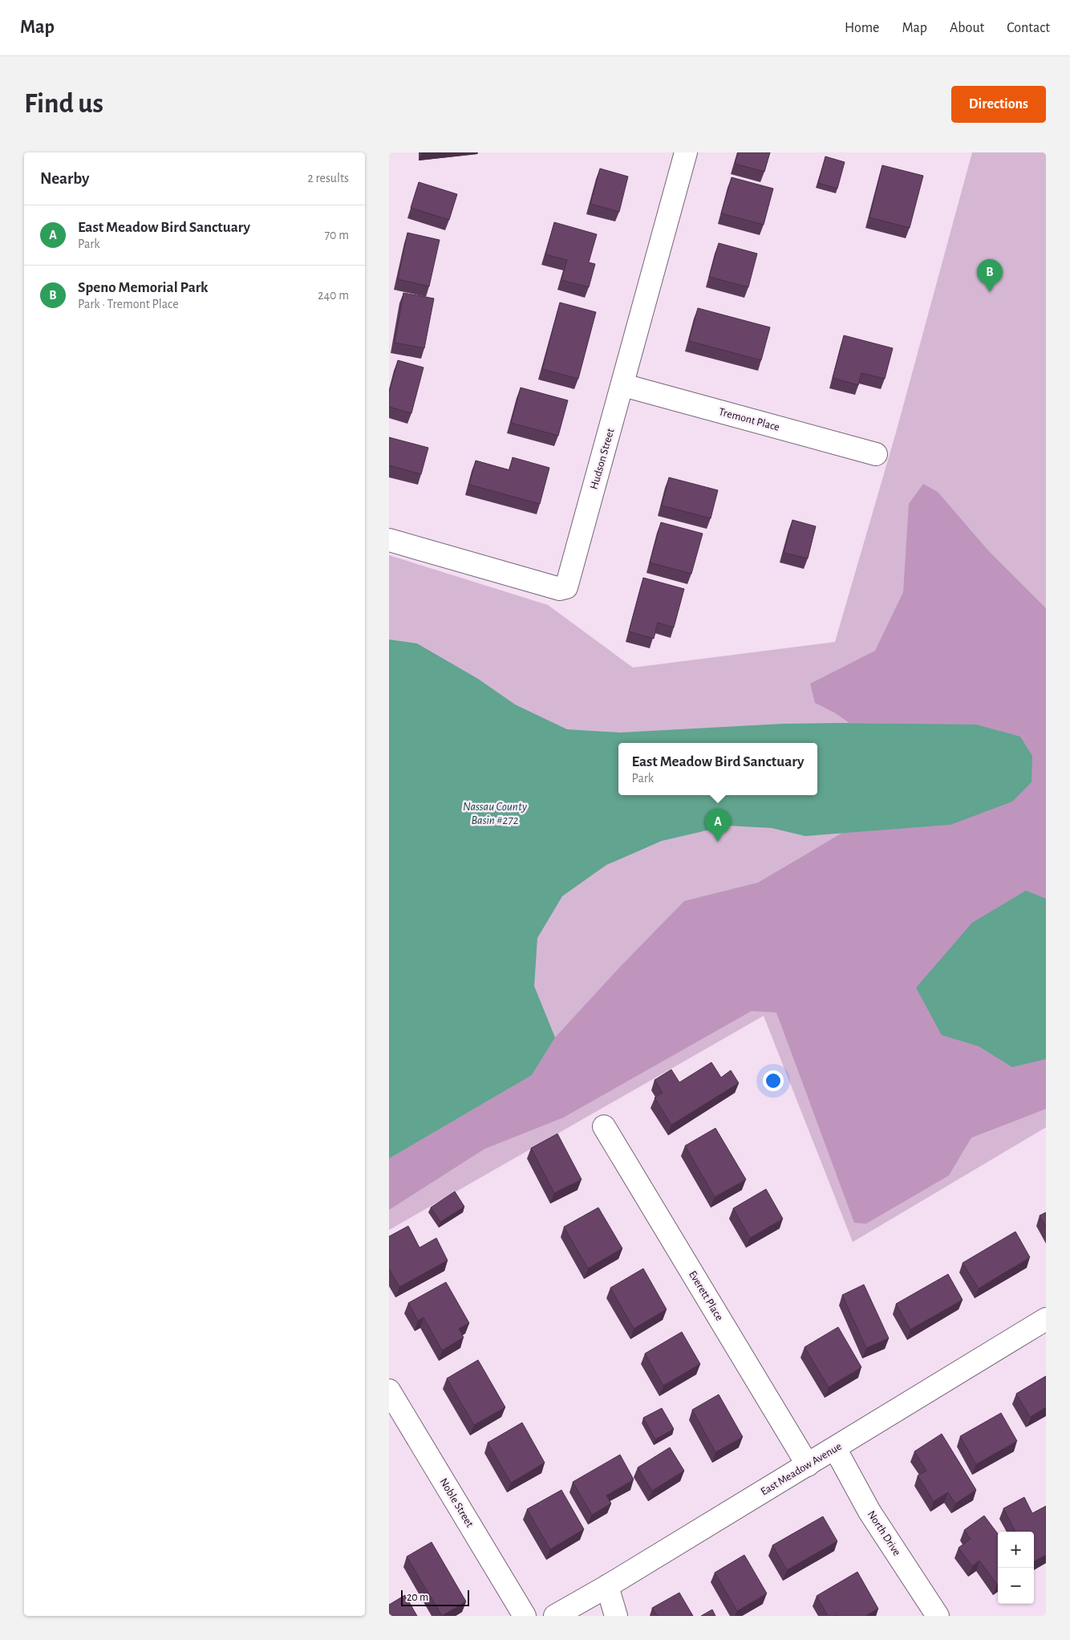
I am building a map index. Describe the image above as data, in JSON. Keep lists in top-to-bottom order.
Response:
{
  "streets": {
    "street": [
      "Tremont Place",
      "Hudson Street",
      "Everett Place",
      "East Meadow Avenue",
      "Noble Street",
      "North Drive"
    ]
  },
  "crossings": [
    ["Tremont Place", "Hudson Street"],
    ["Everett Place", "East Meadow Avenue"],
    ["East Meadow Avenue", "North Drive"]
  ],
  "water": ["Nassau County Basin #272"],
  "scale_bar": "20 m",
  "page": {
    "header": "Map",
    "nav": [
      "Home",
      "Map",
      "About",
      "Contact"
    ],
    "buttons": "Directions",
    "title": "Find us",
    "heading": ["Nearby", "2 results"],
    "list": [
      {
        "mark": "A",
        "name": "East Meadow Bird Sanctuary",
        "note": "Park",
        "value": "70 m"
      },
      {
        "mark": "B",
        "name": "Speno Memorial Park",
        "note": "Park · Tremont Place",
        "value": "240 m"
      }
    ],
    "pins": ["B", "A"],
    "popup": ["East Meadow Bird Sanctuary", "Park"],
    "map_buttons": ["+", "−"],
    "scale": "20 m"
  }
}
